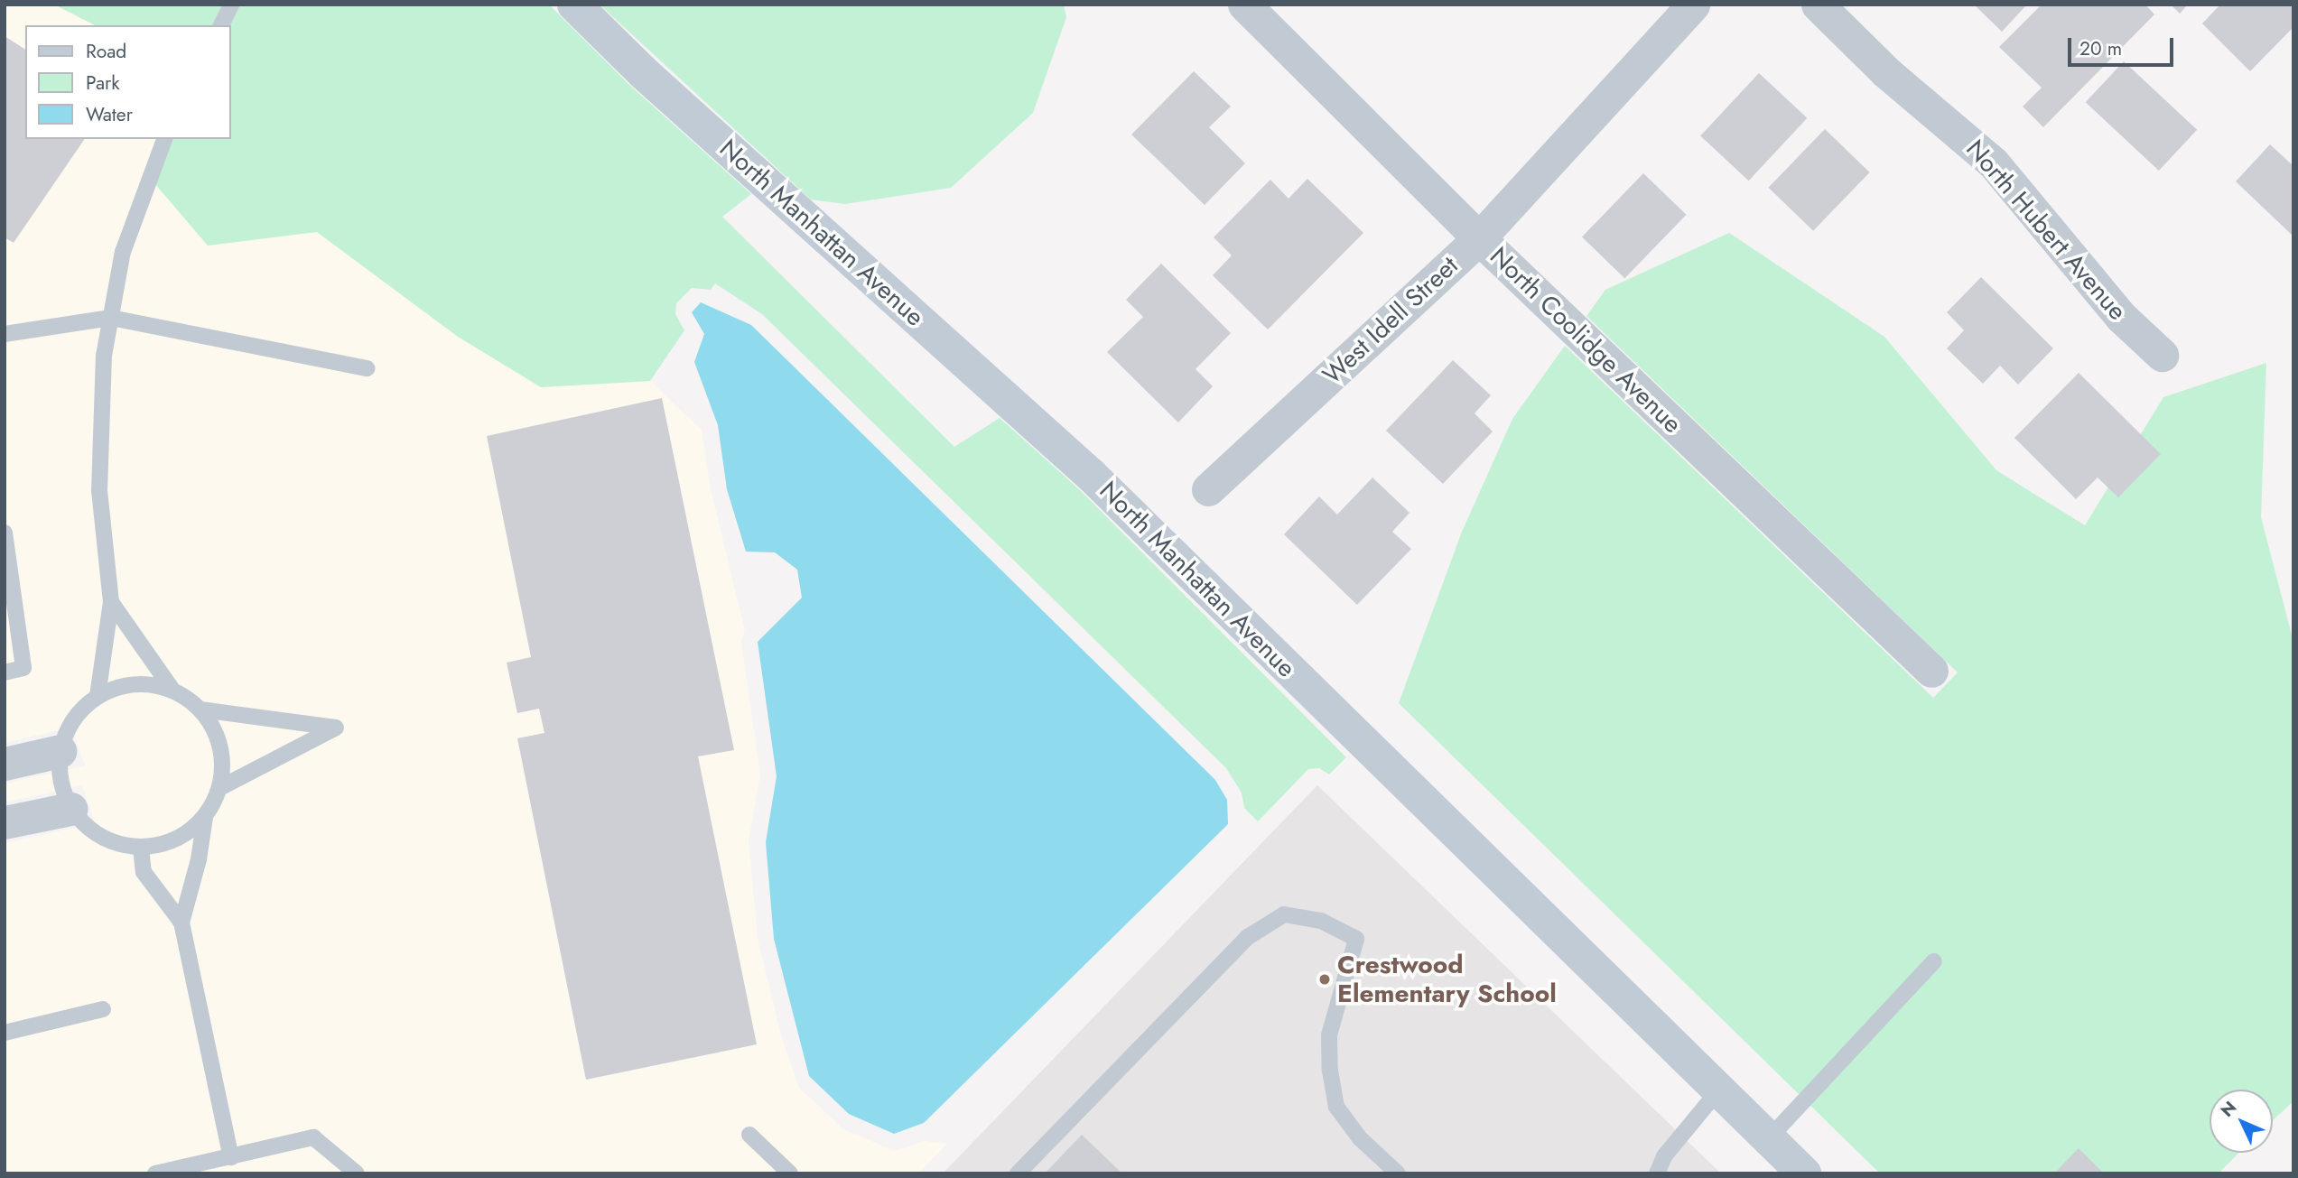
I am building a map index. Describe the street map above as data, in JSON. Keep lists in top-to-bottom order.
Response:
{
  "streets": {
    "street": [
      "North Hubert Avenue",
      "North Manhattan Avenue",
      "West Idell Street",
      "North Coolidge Avenue"
    ]
  },
  "crossings": [
    ["West Idell Street", "North Coolidge Avenue"]
  ],
  "places": ["Crestwood Elementary School"],
  "legend": ["Road", "Park", "Water"],
  "scale_bar": "20 m",
  "north": "top left"
}
